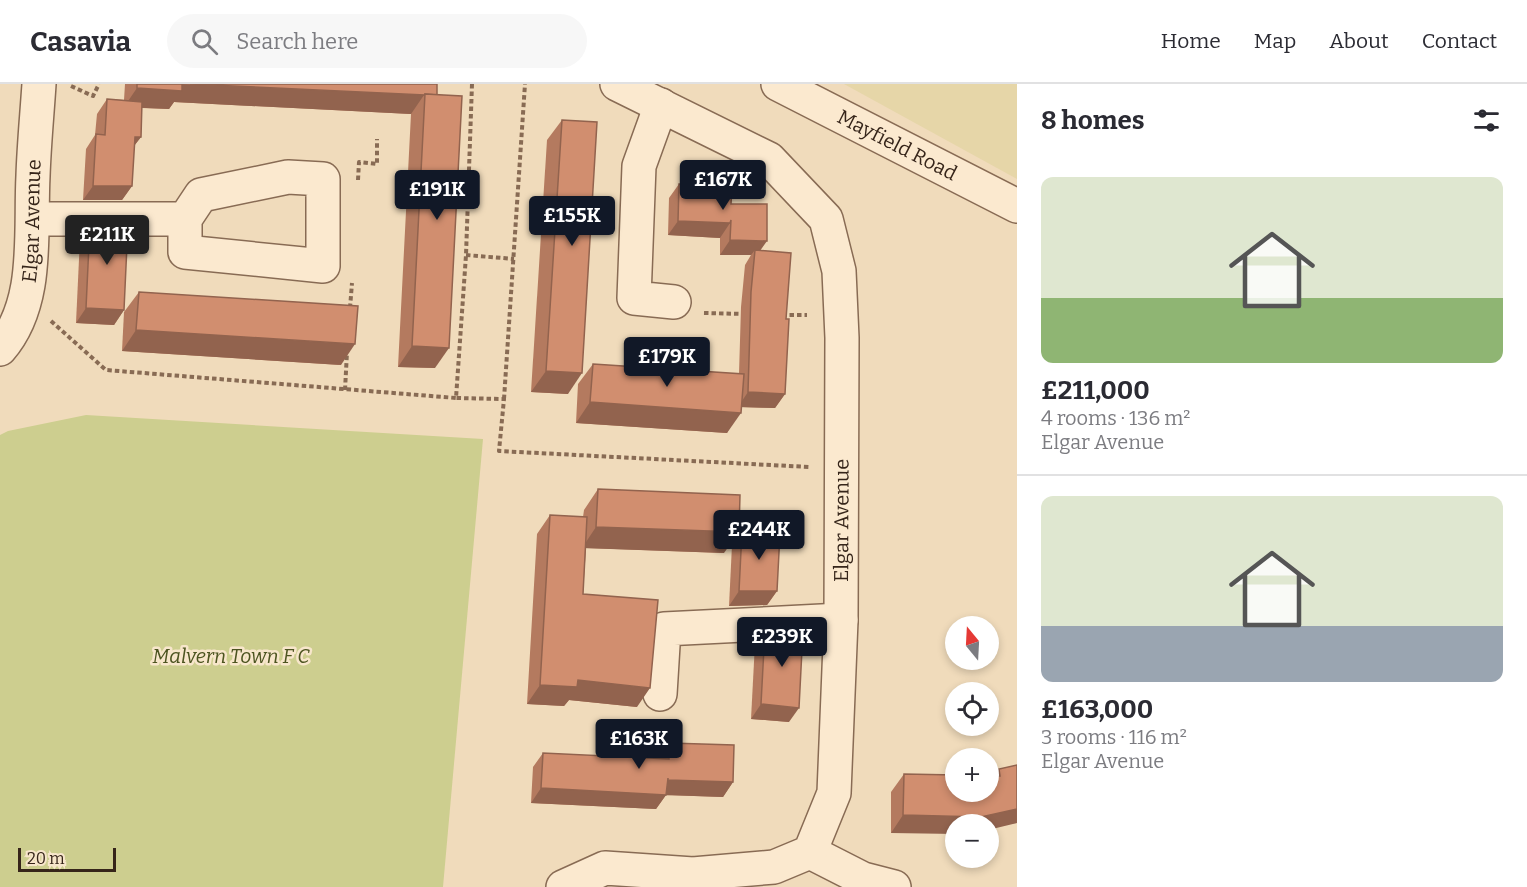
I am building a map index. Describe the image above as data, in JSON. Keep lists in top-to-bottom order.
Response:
{
  "streets": {
    "street": ["Mayfield Road", "Elgar Avenue"]
  },
  "parks": ["Malvern Town F C"],
  "scale_bar": "20 m",
  "north": "top",
  "page": {
    "header": "Casavia",
    "search": "Search here",
    "nav": [
      "Home",
      "Map",
      "About",
      "Contact"
    ],
    "heading": "8 homes",
    "list": [
      {
        "name": "£211,000",
        "note": "4 rooms · 136 m² · Elgar Avenue"
      },
      {
        "name": "£163,000",
        "note": "3 rooms · 116 m² · Elgar Avenue"
      }
    ],
    "price": [
      "£167K",
      "£191K",
      "£155K",
      "£211K",
      "£179K",
      "£244K",
      "£239K",
      "£163K"
    ],
    "map_buttons": ["+", "−"],
    "scale": "20 m"
  }
}
